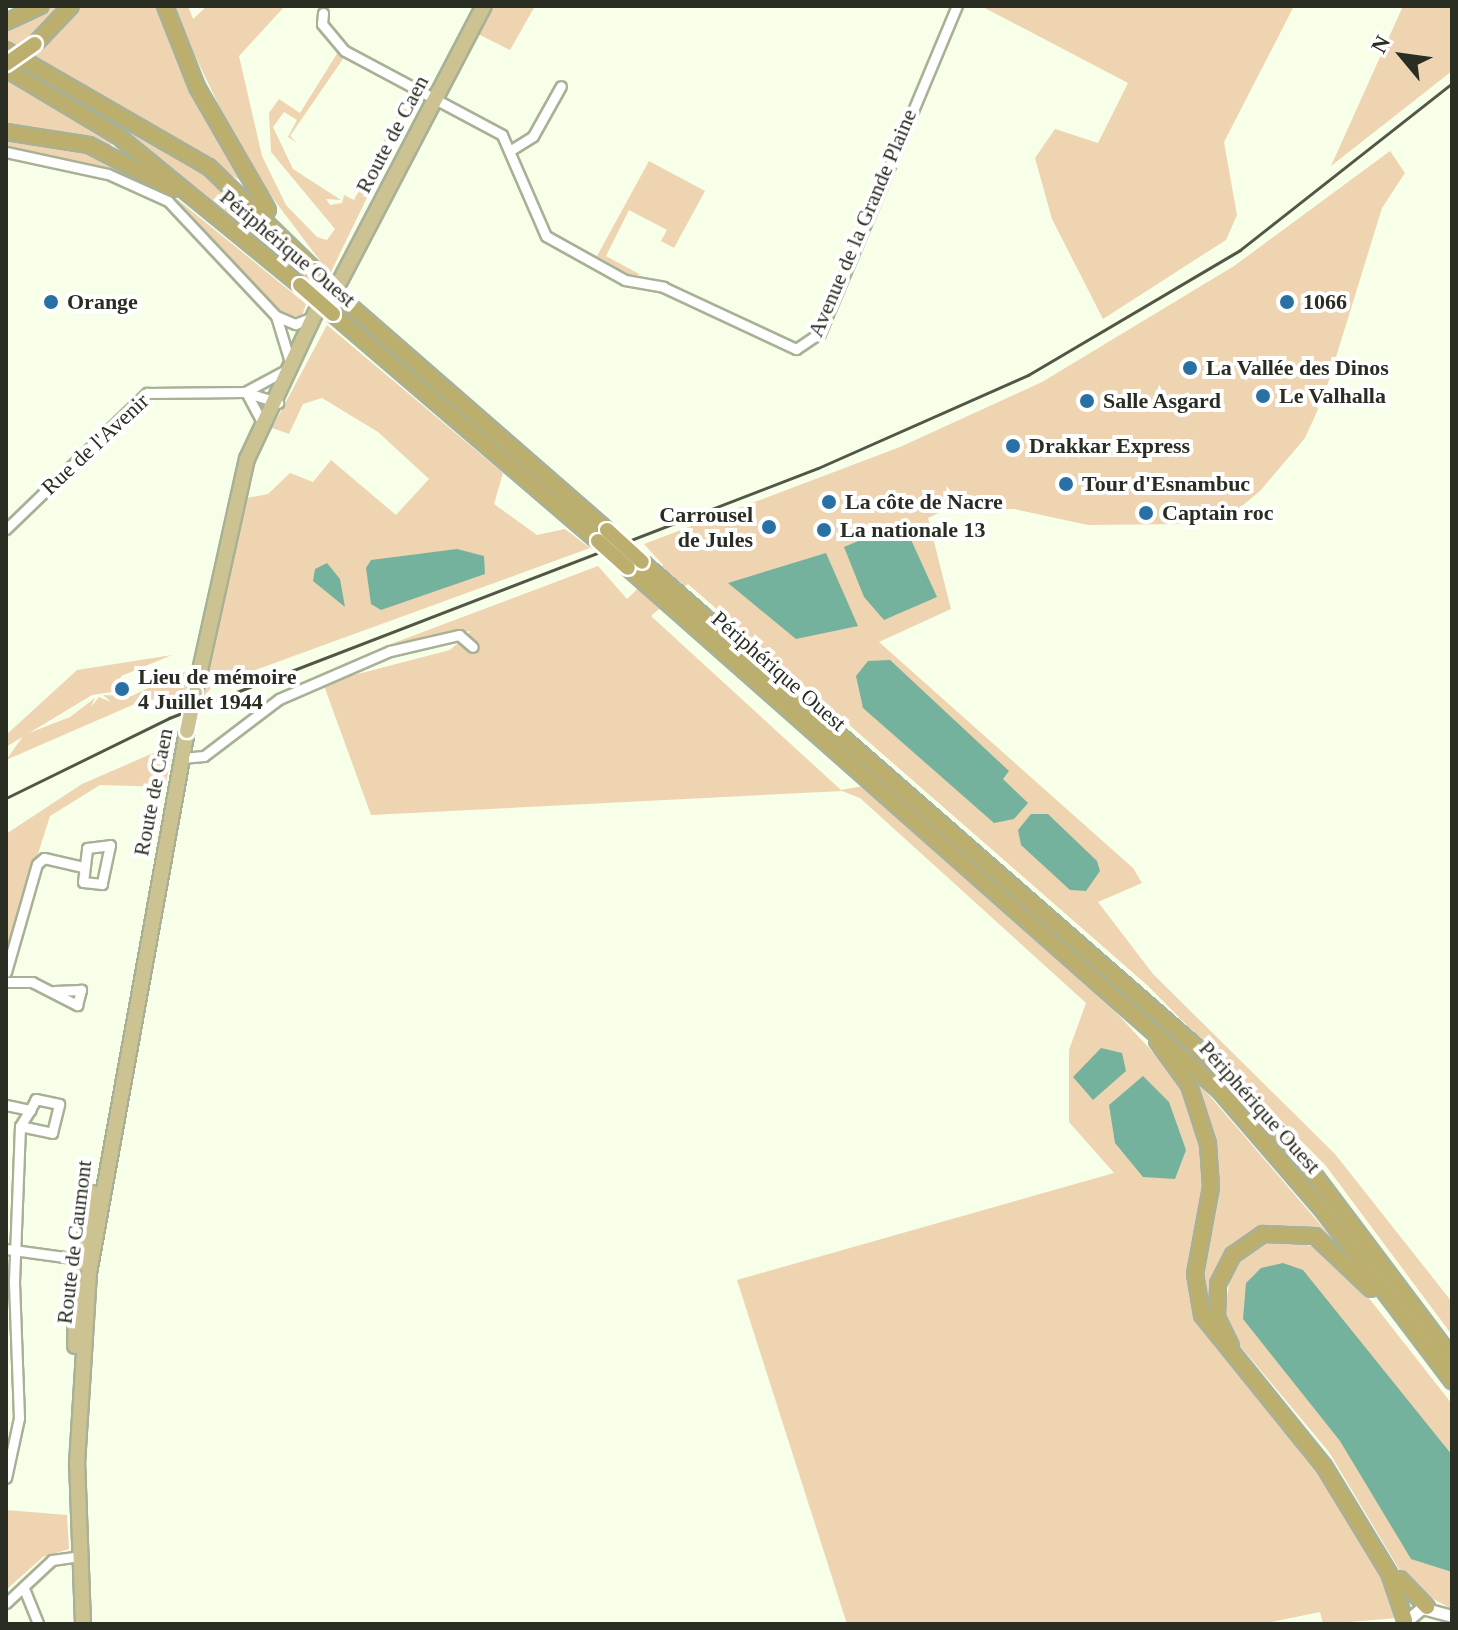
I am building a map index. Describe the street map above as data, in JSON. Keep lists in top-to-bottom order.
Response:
{
  "streets": {
    "highway": ["Périphérique Ouest"],
    "main road": ["Route de Caen", "Route de Caumont"],
    "street": ["Avenue de la Grande Plaine", "Rue de l'Avenir"]
  },
  "crossings": [
    ["Route de Caen", "Avenue de la Grande Plaine"],
    ["Route de Caen", "Périphérique Ouest"],
    ["Route de Caen", "Rue de l'Avenir"],
    ["Route de Caen", "Route de Caumont"]
  ],
  "places": [
    "Orange",
    "1066",
    "La Vallée des Dinos",
    "Le Valhalla",
    "Salle Asgard",
    "Drakkar Express",
    "Tour d'Esnambuc",
    "La côte de Nacre",
    "Captain roc",
    "Carrousel de Jules",
    "La nationale 13",
    "Lieu de mémoire 4 Juillet 1944"
  ],
  "north": "top left"
}
